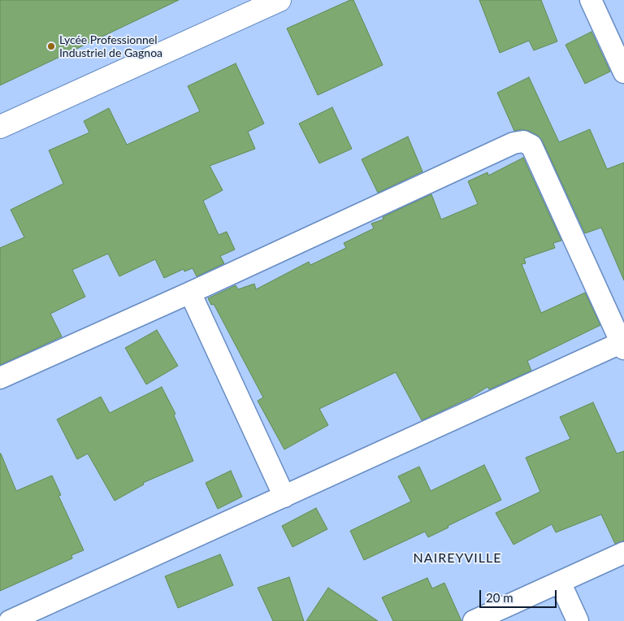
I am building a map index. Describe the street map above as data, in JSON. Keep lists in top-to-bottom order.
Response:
{
  "districts": ["NAIREYVILLE"],
  "places": ["Lycée Professionnel Industriel de Gagnoa"],
  "scale_bar": "20 m"
}
